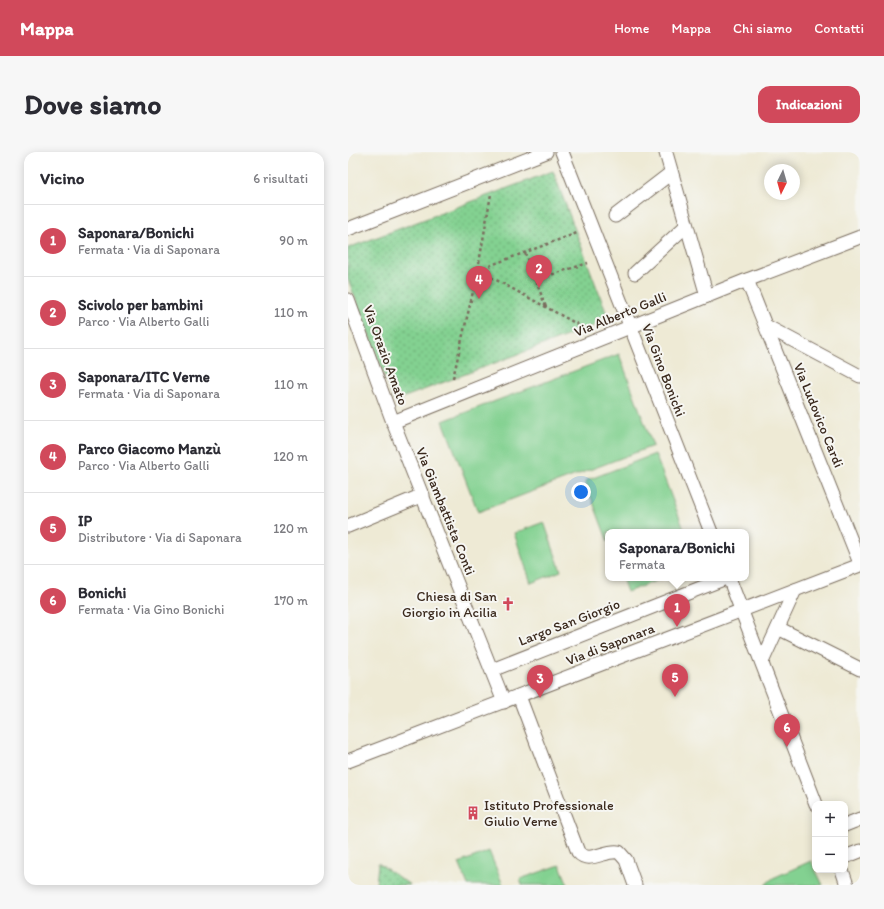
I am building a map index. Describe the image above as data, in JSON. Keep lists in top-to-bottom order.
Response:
{
  "streets": {
    "street": [
      "Via Alberto Galli",
      "Via Orazio Amato",
      "Via Gino Bonichi",
      "Via Ludovico Cardi",
      "Via Giambattista Conti",
      "Largo San Giorgio",
      "Via di Saponara"
    ]
  },
  "crossings": [
    ["Via Alberto Galli", "Via Orazio Amato"],
    ["Via Alberto Galli", "Via Gino Bonichi"],
    ["Via Alberto Galli", "Via Ludovico Cardi"],
    ["Via Alberto Galli", "Via Giambattista Conti"],
    ["Via Orazio Amato", "Via Giambattista Conti"],
    ["Via Ludovico Cardi", "Via di Saponara"],
    ["Via Giambattista Conti", "Largo San Giorgio"],
    ["Via Giambattista Conti", "Via di Saponara"]
  ],
  "places": {
    "church": ["Chiesa di San Giorgio in Acilia"],
    "building": ["Istituto Professionale Giulio Verne"]
  },
  "north": "bottom",
  "page": {
    "header": "Mappa",
    "nav": [
      "Home",
      "Mappa",
      "Chi siamo",
      "Contatti"
    ],
    "buttons": "Indicazioni",
    "title": "Dove siamo",
    "heading": ["Vicino", "6 risultati"],
    "list": [
      {
        "mark": "1",
        "name": "Saponara/Bonichi",
        "note": "Fermata · Via di Saponara",
        "value": "90 m"
      },
      {
        "mark": "2",
        "name": "Scivolo per bambini",
        "note": "Parco · Via Alberto Galli",
        "value": "110 m"
      },
      {
        "mark": "3",
        "name": "Saponara/ITC Verne",
        "note": "Fermata · Via di Saponara",
        "value": "110 m"
      },
      {
        "mark": "4",
        "name": "Parco Giacomo Manzù",
        "note": "Parco · Via Alberto Galli",
        "value": "120 m"
      },
      {
        "mark": "5",
        "name": "IP",
        "note": "Distributore · Via di Saponara",
        "value": "120 m"
      },
      {
        "mark": "6",
        "name": "Bonichi",
        "note": "Fermata · Via Gino Bonichi",
        "value": "170 m"
      }
    ],
    "pins": [
      "2",
      "4",
      "1",
      "5",
      "3",
      "6"
    ],
    "popup": ["Saponara/Bonichi", "Fermata"],
    "map_buttons": ["+", "−"]
  }
}
